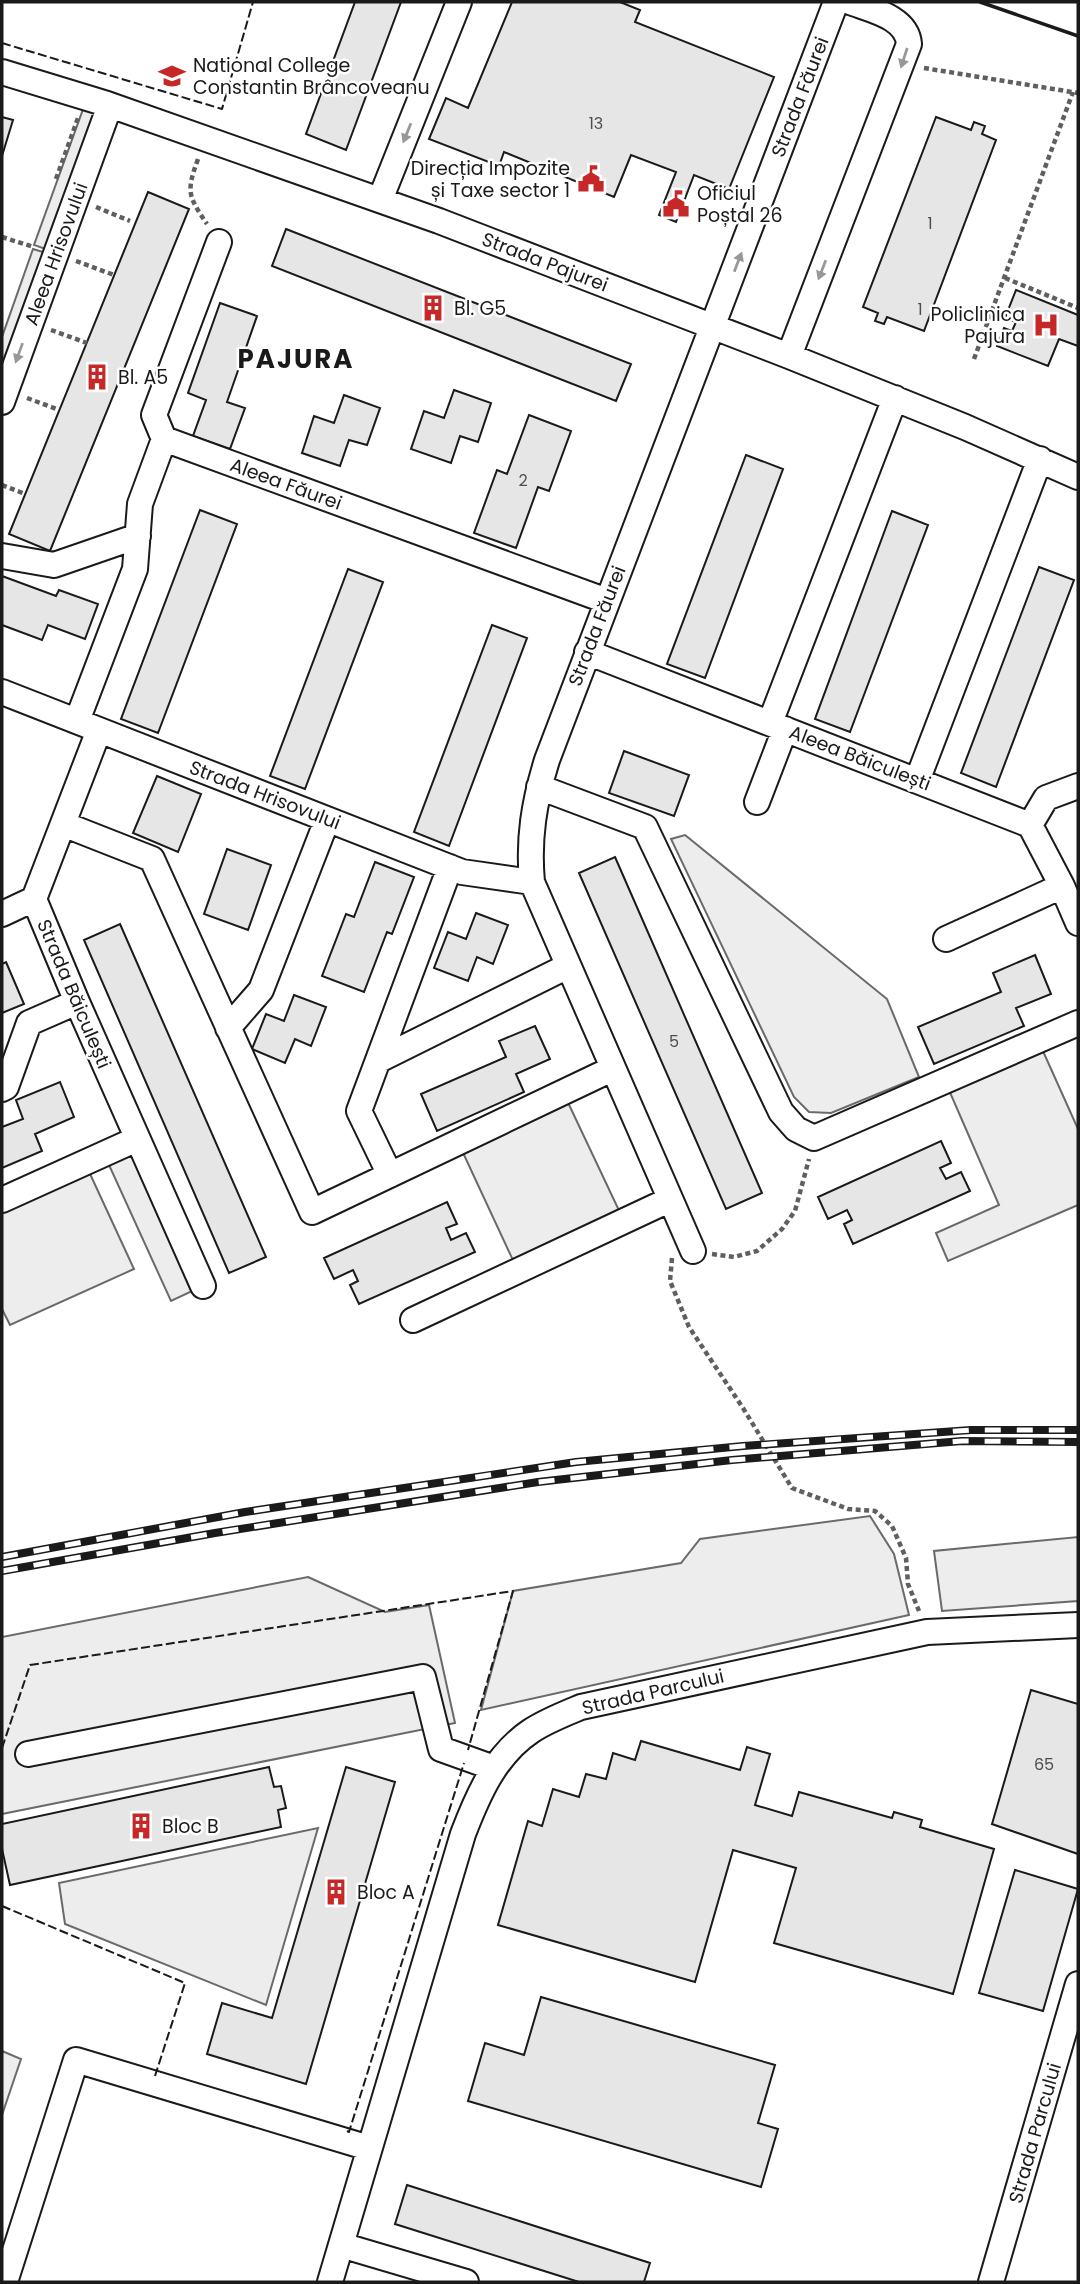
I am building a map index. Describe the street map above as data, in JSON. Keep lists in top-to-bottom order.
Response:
{
  "streets": {
    "street": [
      "Strada Făurei",
      "Aleea Hrisovului",
      "Strada Pajurei",
      "Aleea Făurei",
      "Aleea Băiculești",
      "Strada Hrisovului",
      "Strada Băiculești",
      "Strada Parcului"
    ]
  },
  "crossings": [
    ["Strada Făurei", "Strada Pajurei"],
    ["Strada Făurei", "Aleea Făurei"],
    ["Strada Făurei", "Aleea Băiculești"],
    ["Strada Făurei", "Strada Hrisovului"],
    ["Aleea Hrisovului", "Strada Pajurei"],
    ["Aleea Făurei", "Strada Băiculești"],
    ["Strada Hrisovului", "Strada Băiculești"]
  ],
  "districts": ["PAJURA"],
  "places": {
    "school or university": ["National College Constantin Brâncoveanu"],
    "public building": ["Direcția Impozite și Taxe sector 1", "Oficiul Poștal 26"],
    "building": [
      "Bl. G5",
      "Bl. A5",
      "Bloc B",
      "Bloc A"
    ],
    "hospital": ["Policlinica Pajura"]
  },
  "house_numbers": [
    "13",
    "1",
    "1",
    "2",
    "5",
    "65"
  ]
}
